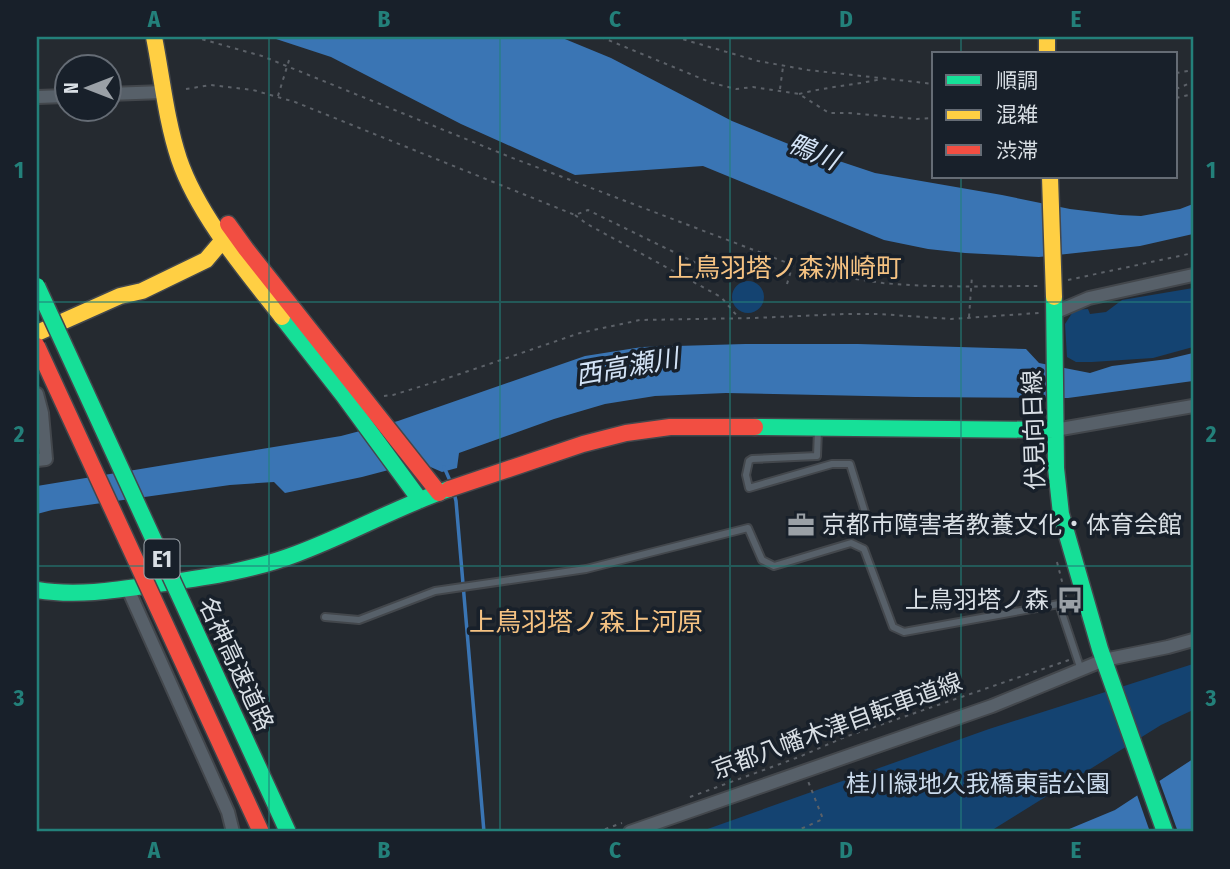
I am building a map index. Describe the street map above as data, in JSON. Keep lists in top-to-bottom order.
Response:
{
  "streets": {
    "main road": ["伏見向日線", "E1", "名神高速道路"],
    "path": ["京都八幡木津自転車道線"]
  },
  "districts": ["上鳥羽塔ノ森洲崎町", "上鳥羽塔ノ森上河原"],
  "water": ["鴨川", "西高瀬川"],
  "parks": ["桂川緑地久我橋東詰公園"],
  "places": {
    "office": ["京都市障害者教養文化・体育会館"],
    "bus stop": ["上鳥羽塔ノ森"]
  },
  "legend": ["順調", "混雑", "渋滞"],
  "north": "left",
  "grid": {
    "columns": [
      "A",
      "B",
      "C",
      "D",
      "E"
    ],
    "rows": ["1", "2", "3"]
  }
}
